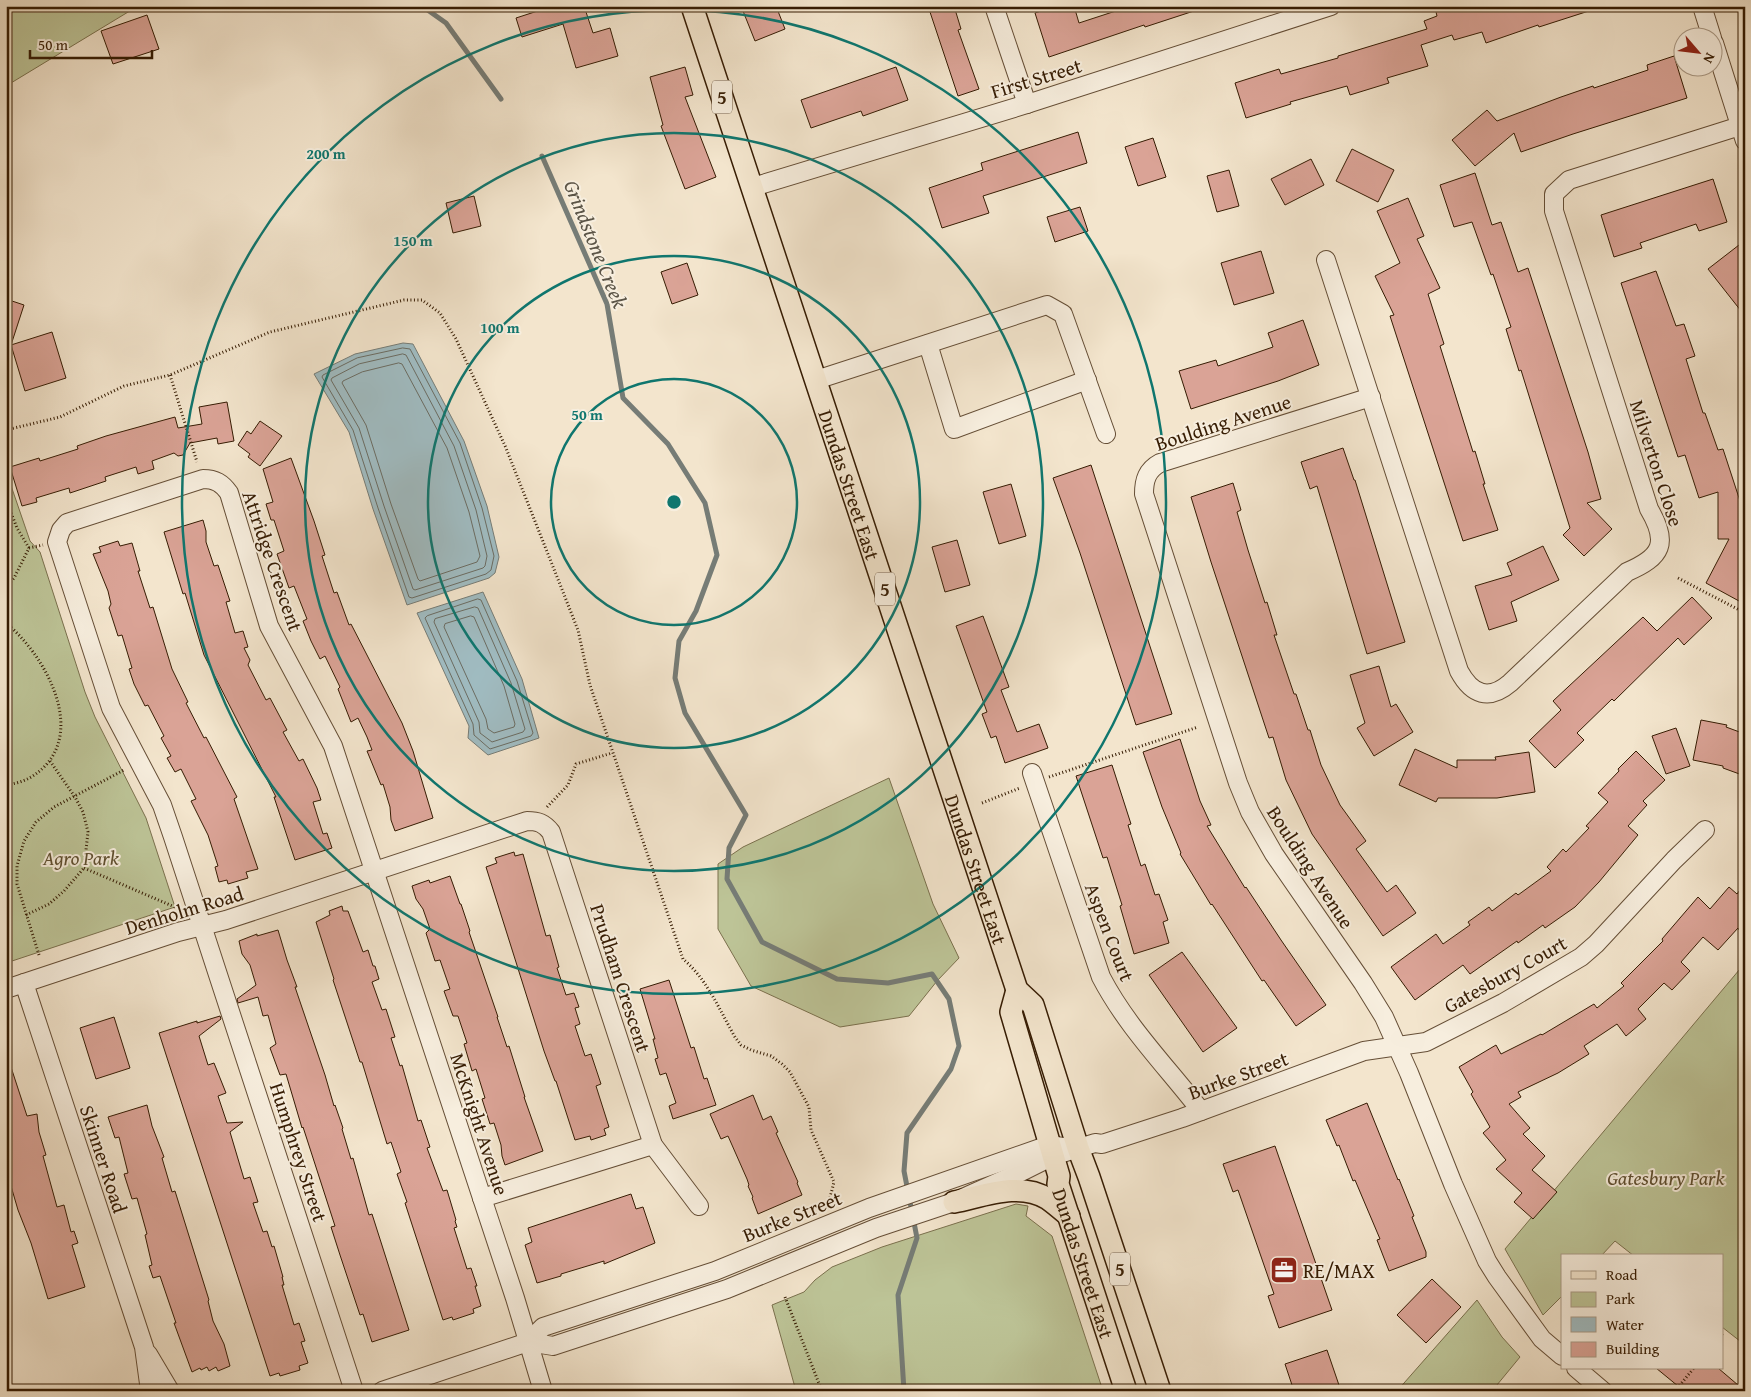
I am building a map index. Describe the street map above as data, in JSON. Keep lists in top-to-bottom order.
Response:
{
  "streets": {
    "main road": ["5", "Dundas Street East"],
    "street": [
      "First Street",
      "Boulding Avenue",
      "Milverton Close",
      "Attridge Crescent",
      "Denholm Road",
      "Aspen Court",
      "Gatesbury Court",
      "Prudham Crescent",
      "Burke Street",
      "McKnight Avenue",
      "Humphrey Street",
      "Skinner Road"
    ]
  },
  "crossings": [
    ["First Street", "Dundas Street East"],
    ["Boulding Avenue", "Milverton Close"],
    ["Boulding Avenue", "Gatesbury Court"],
    ["Boulding Avenue", "Burke Street"],
    ["Dundas Street East", "Burke Street"],
    ["Attridge Crescent", "Denholm Road"],
    ["Attridge Crescent", "Prudham Crescent"],
    ["Attridge Crescent", "McKnight Avenue"],
    ["Attridge Crescent", "Humphrey Street"],
    ["Denholm Road", "Prudham Crescent"],
    ["Denholm Road", "McKnight Avenue"],
    ["Denholm Road", "Humphrey Street"],
    ["Denholm Road", "Skinner Road"],
    ["Aspen Court", "Burke Street"],
    ["Gatesbury Court", "Burke Street"],
    ["Prudham Crescent", "McKnight Avenue"],
    ["Burke Street", "McKnight Avenue"]
  ],
  "water": ["Grindstone Creek"],
  "parks": ["Agro Park", "Gatesbury Park"],
  "places": {
    "office": ["RE/MAX"]
  },
  "legend": [
    "Road",
    "Park",
    "Water",
    "Building"
  ],
  "scale_bar": "50 m",
  "north": "bottom right",
  "rings": [
    "200 m",
    "150 m",
    "100 m",
    "50 m"
  ]
}
